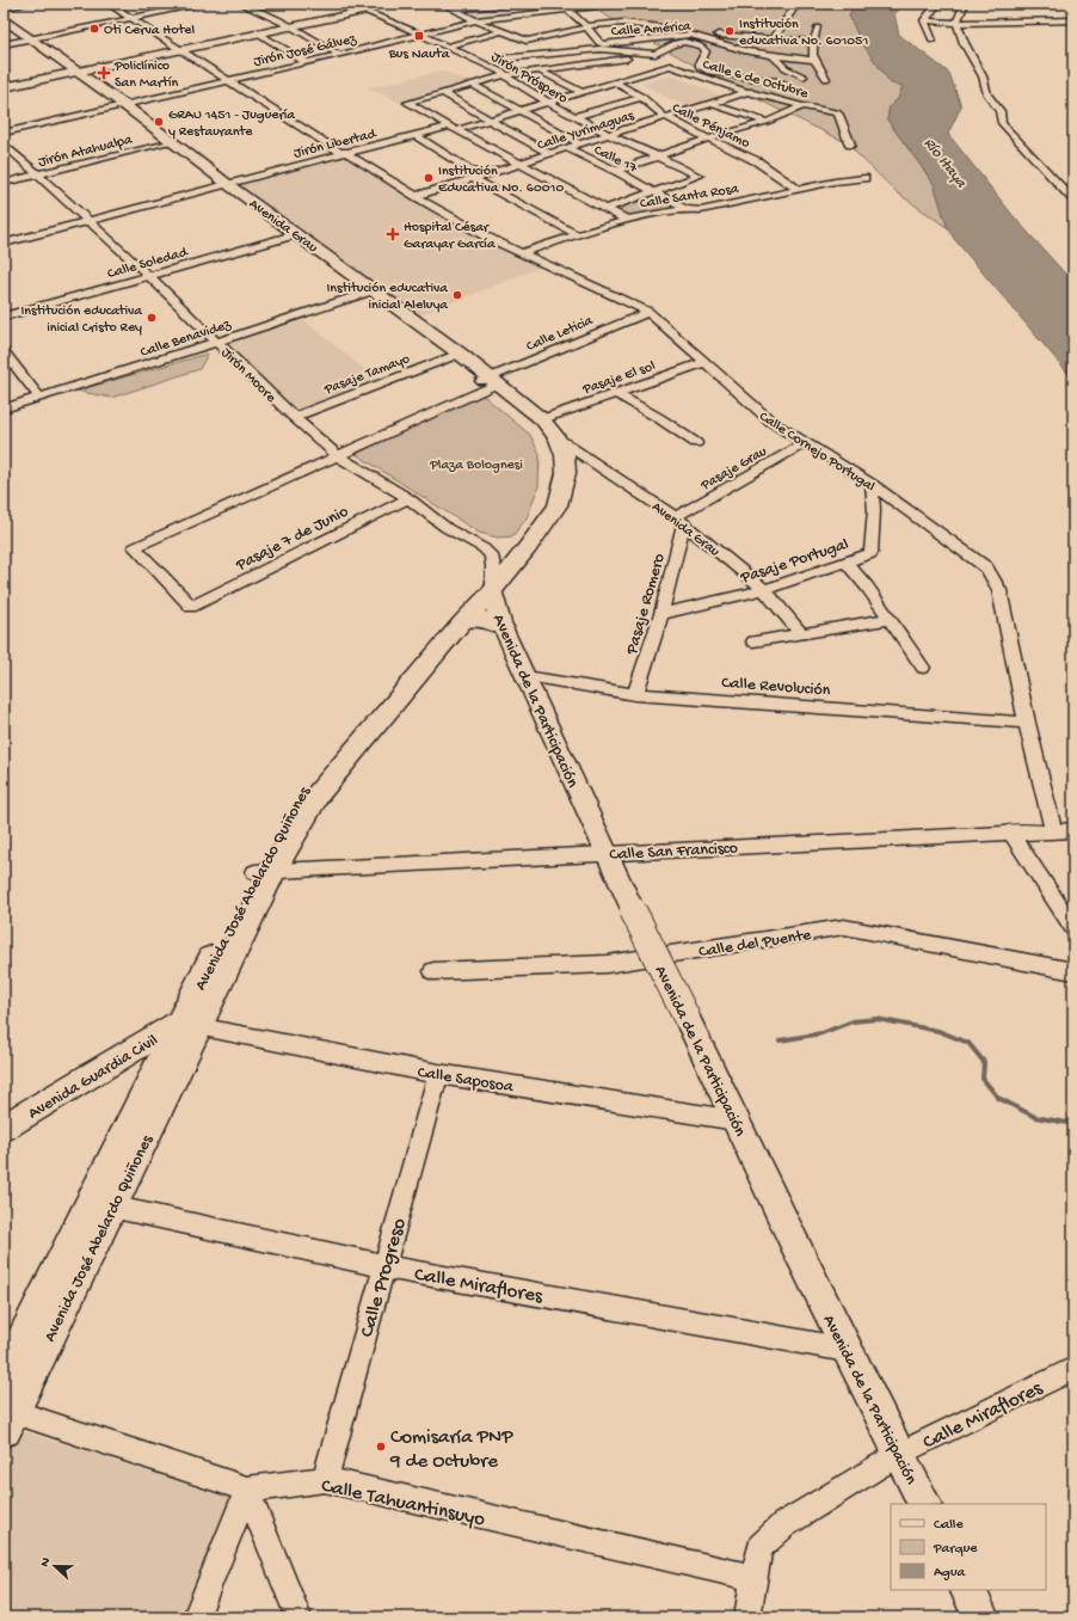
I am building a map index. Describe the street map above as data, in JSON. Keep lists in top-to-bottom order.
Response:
{
  "streets": {
    "main road": [
      "Avenida Grau",
      "Avenida de la Participación",
      "Avenida José Abelardo Quiñones",
      "Avenida Guardia Civil"
    ],
    "street": [
      "Calle América",
      "Jirón José Gálvez",
      "Jirón Próspero",
      "Calle 6 de Octubre",
      "Calle Pénjamo",
      "Calle Yurimaguas",
      "Jirón Libertad",
      "Jirón Atahualpa",
      "Calle 17",
      "Calle Santa Rosa",
      "Calle Soledad",
      "Calle Leticia",
      "Calle Benavidez",
      "Pasaje Tamayo",
      "Jirón Moore",
      "Pasaje El sol",
      "Calle Cornejo Portugal",
      "Pasaje Grau",
      "Pasaje 7 de Junio",
      "Pasaje Portugal",
      "Pasaje Romero",
      "Calle Revolución",
      "Calle San Francisco",
      "Calle del Puente",
      "Calle Saposoa",
      "Calle Progreso",
      "Calle Miraflores",
      "Calle Tahuantinsuyo"
    ]
  },
  "crossings": [
    ["Jirón José Gálvez", "Jirón Próspero"],
    ["Jirón José Gálvez", "Avenida Grau"],
    ["Jirón José Gálvez", "Calle Cornejo Portugal"],
    ["Jirón Próspero", "Calle Yurimaguas"],
    ["Jirón Próspero", "Jirón Libertad"],
    ["Jirón Próspero", "Calle Santa Rosa"],
    ["Calle 6 de Octubre", "Calle Yurimaguas"],
    ["Calle 6 de Octubre", "Jirón Libertad"],
    ["Calle Pénjamo", "Calle Yurimaguas"],
    ["Calle Pénjamo", "Jirón Libertad"],
    ["Calle Pénjamo", "Calle Santa Rosa"],
    ["Calle Yurimaguas", "Calle 17"],
    ["Calle Yurimaguas", "Calle Cornejo Portugal"],
    ["Jirón Libertad", "Avenida Grau"],
    ["Jirón Libertad", "Jirón Moore"],
    ["Jirón Libertad", "Calle Cornejo Portugal"],
    ["Jirón Atahualpa", "Avenida Grau"],
    ["Jirón Atahualpa", "Jirón Moore"],
    ["Calle 17", "Calle Santa Rosa"],
    ["Calle Santa Rosa", "Calle Cornejo Portugal"],
    ["Avenida Grau", "Calle Soledad"],
    ["Avenida Grau", "Calle Leticia"],
    ["Avenida Grau", "Calle Benavidez"],
    ["Avenida Grau", "Pasaje Tamayo"],
    ["Avenida Grau", "Pasaje El sol"],
    ["Avenida Grau", "Pasaje Grau"],
    ["Avenida Grau", "Pasaje Portugal"],
    ["Avenida Grau", "Pasaje Romero"],
    ["Avenida Grau", "Avenida José Abelardo Quiñones"],
    ["Calle Soledad", "Jirón Moore"],
    ["Calle Leticia", "Jirón Moore"],
    ["Calle Leticia", "Calle Cornejo Portugal"],
    ["Calle Leticia", "Pasaje 7 de Junio"],
    ["Calle Leticia", "Avenida José Abelardo Quiñones"],
    ["Calle Benavidez", "Jirón Moore"],
    ["Pasaje Tamayo", "Jirón Moore"],
    ["Jirón Moore", "Pasaje 7 de Junio"],
    ["Jirón Moore", "Avenida de la Participación"],
    ["Jirón Moore", "Avenida José Abelardo Quiñones"],
    ["Pasaje El sol", "Calle Cornejo Portugal"],
    ["Calle Cornejo Portugal", "Pasaje Grau"],
    ["Calle Cornejo Portugal", "Pasaje Portugal"],
    ["Calle Cornejo Portugal", "Calle Revolución"],
    ["Calle Cornejo Portugal", "Calle San Francisco"],
    ["Pasaje Grau", "Pasaje Romero"],
    ["Pasaje Portugal", "Pasaje Romero"],
    ["Pasaje Romero", "Calle Revolución"],
    ["Calle Revolución", "Avenida de la Participación"],
    ["Avenida de la Participación", "Calle San Francisco"],
    ["Avenida de la Participación", "Avenida José Abelardo Quiñones"],
    ["Avenida de la Participación", "Calle Saposoa"],
    ["Avenida de la Participación", "Calle Miraflores"],
    ["Calle San Francisco", "Avenida José Abelardo Quiñones"],
    ["Avenida José Abelardo Quiñones", "Avenida Guardia Civil"],
    ["Avenida José Abelardo Quiñones", "Calle Saposoa"],
    ["Avenida José Abelardo Quiñones", "Calle Miraflores"],
    ["Avenida José Abelardo Quiñones", "Calle Tahuantinsuyo"],
    ["Avenida Guardia Civil", "Calle Saposoa"],
    ["Calle Saposoa", "Calle Progreso"],
    ["Calle Progreso", "Calle Miraflores"],
    ["Calle Progreso", "Calle Tahuantinsuyo"],
    ["Calle Miraflores", "Calle Tahuantinsuyo"]
  ],
  "water": ["Río Itaya"],
  "parks": ["Plaza Bolognesi"],
  "places": {
    "other": [
      "Oti Cerva Hotel",
      "Institución educativa No. 601051",
      "GRAU 1451 - Juguería y Restaurante",
      "Institución Educativa No. 60010",
      "Institución educativa inicial Aleluya",
      "Institución educativa inicial Cristo Rey",
      "Comisaría PNP 9 de Octubre"
    ],
    "transit": ["Bus Nauta"],
    "health": ["Policlínico San Martín", "Hospital César Garayar García"]
  },
  "legend": ["Calle", "Parque", "Agua"],
  "north": "left"
}
